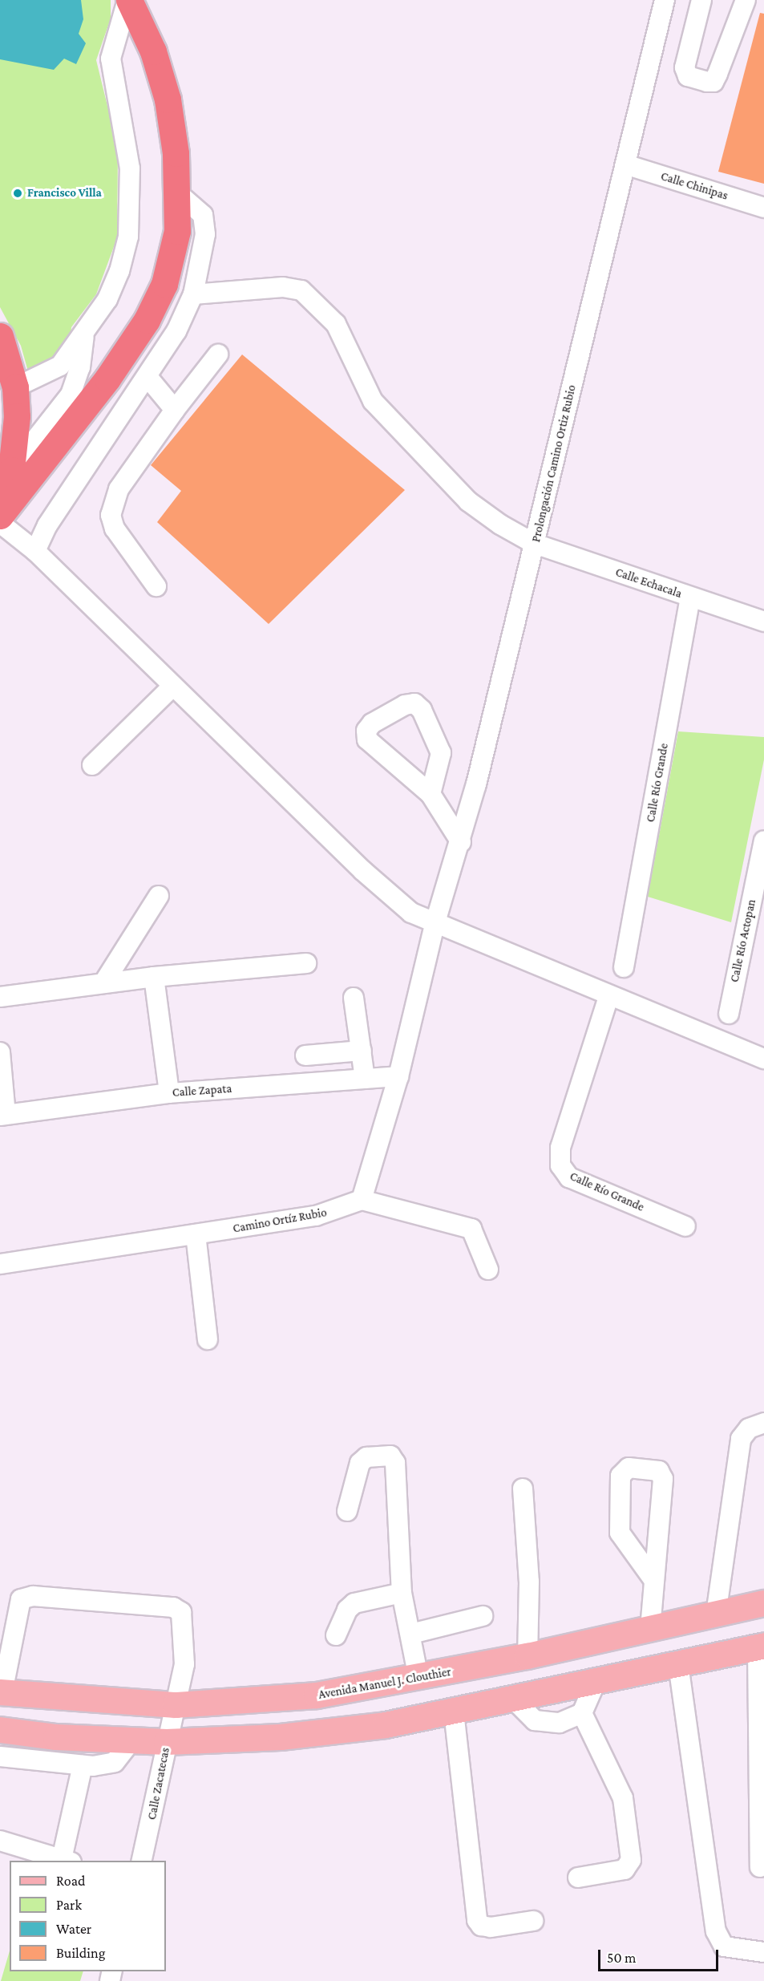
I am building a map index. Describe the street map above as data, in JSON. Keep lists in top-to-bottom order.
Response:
{
  "streets": {
    "main road": ["Avenida Manuel J. Clouthier"],
    "street": [
      "Calle Chinipas",
      "Prolongación Camino Ortiz Rubio",
      "Calle Echacala",
      "Calle Río Grande",
      "Calle Río Actopan",
      "Calle Zapata",
      "Camino Ortíz Rubio",
      "Calle Zacatecas"
    ]
  },
  "crossings": [
    ["Calle Chinipas", "Prolongación Camino Ortiz Rubio"],
    ["Prolongación Camino Ortiz Rubio", "Calle Echacala"],
    ["Calle Echacala", "Calle Río Grande"],
    ["Avenida Manuel J. Clouthier", "Calle Zacatecas"]
  ],
  "places": ["Francisco Villa"],
  "legend": [
    "Road",
    "Park",
    "Water",
    "Building"
  ],
  "scale_bar": "50 m"
}
